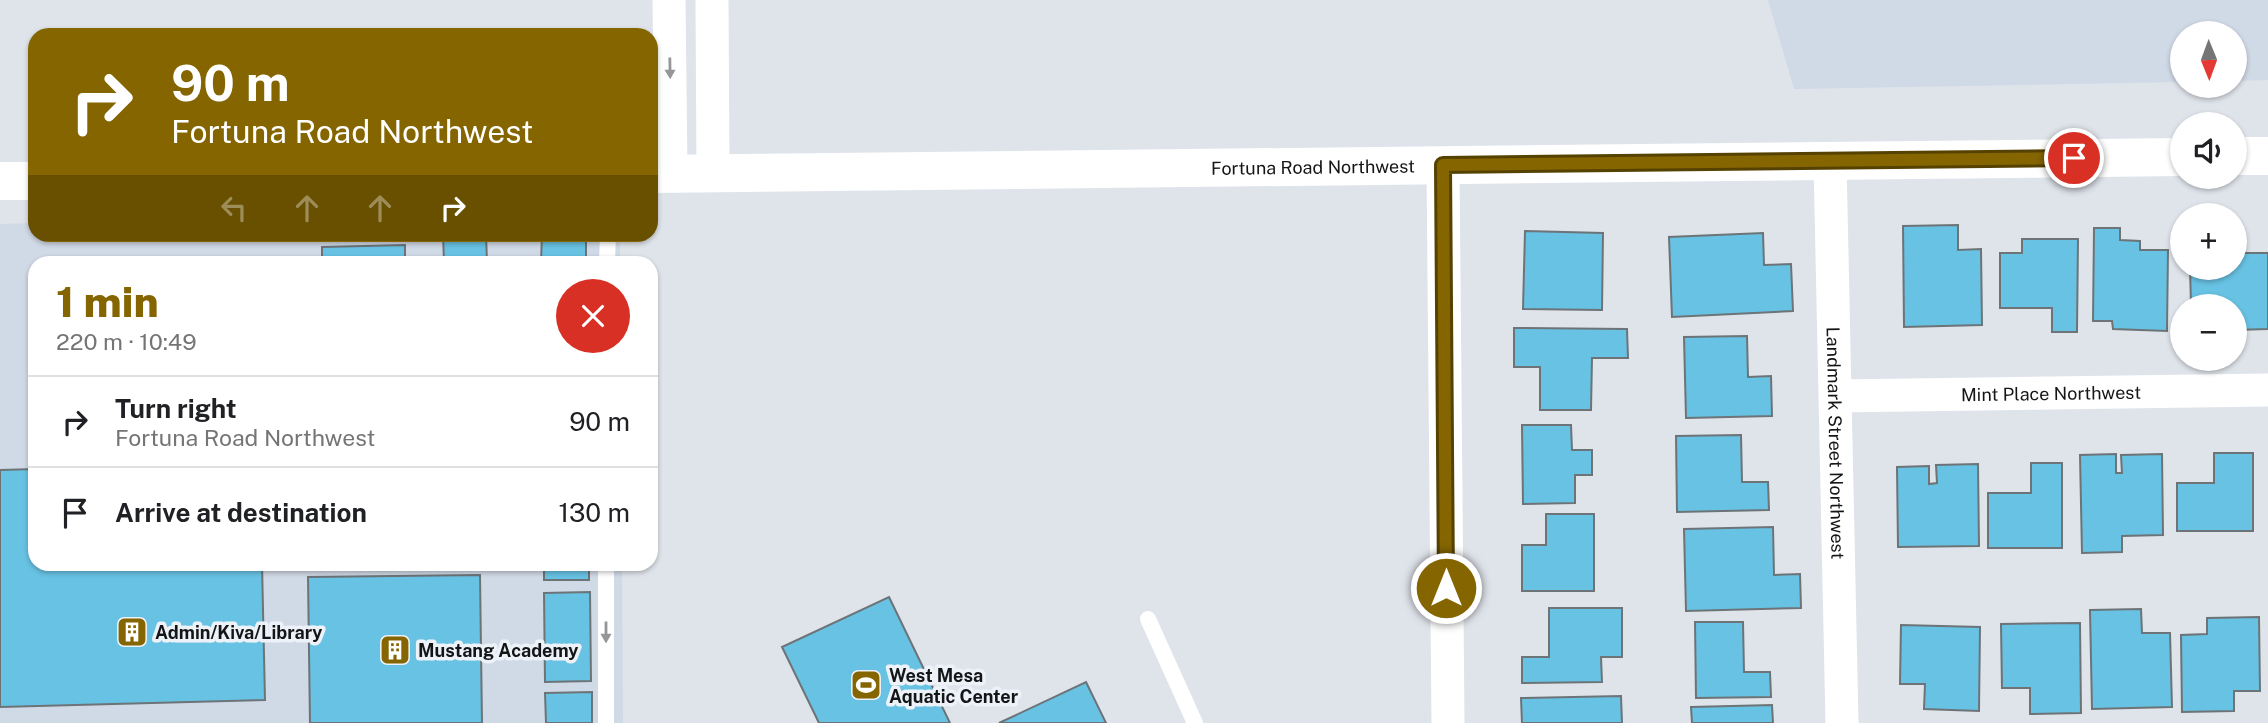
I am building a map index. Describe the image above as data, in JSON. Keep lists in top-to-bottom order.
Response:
{
  "streets": {
    "street": ["Fortuna Road Northwest", "Mint Place Northwest", "Landmark Street Northwest"]
  },
  "crossings": [
    ["Fortuna Road Northwest", "Landmark Street Northwest"],
    ["Mint Place Northwest", "Landmark Street Northwest"]
  ],
  "places": {
    "building": ["Admin/Kiva/Library", "Mustang Academy"],
    "sports": ["West Mesa Aquatic Center"]
  },
  "north": "bottom",
  "page": {
    "map_buttons": ["+", "−"],
    "turn": ["90 m", "Fortuna Road Northwest"],
    "heading": ["1 min", "220 m · 10:49"],
    "list": [
      {
        "name": "Turn right",
        "note": "Fortuna Road Northwest",
        "value": "90 m"
      },
      {
        "name": "Arrive at destination",
        "value": "130 m"
      }
    ]
  }
}
